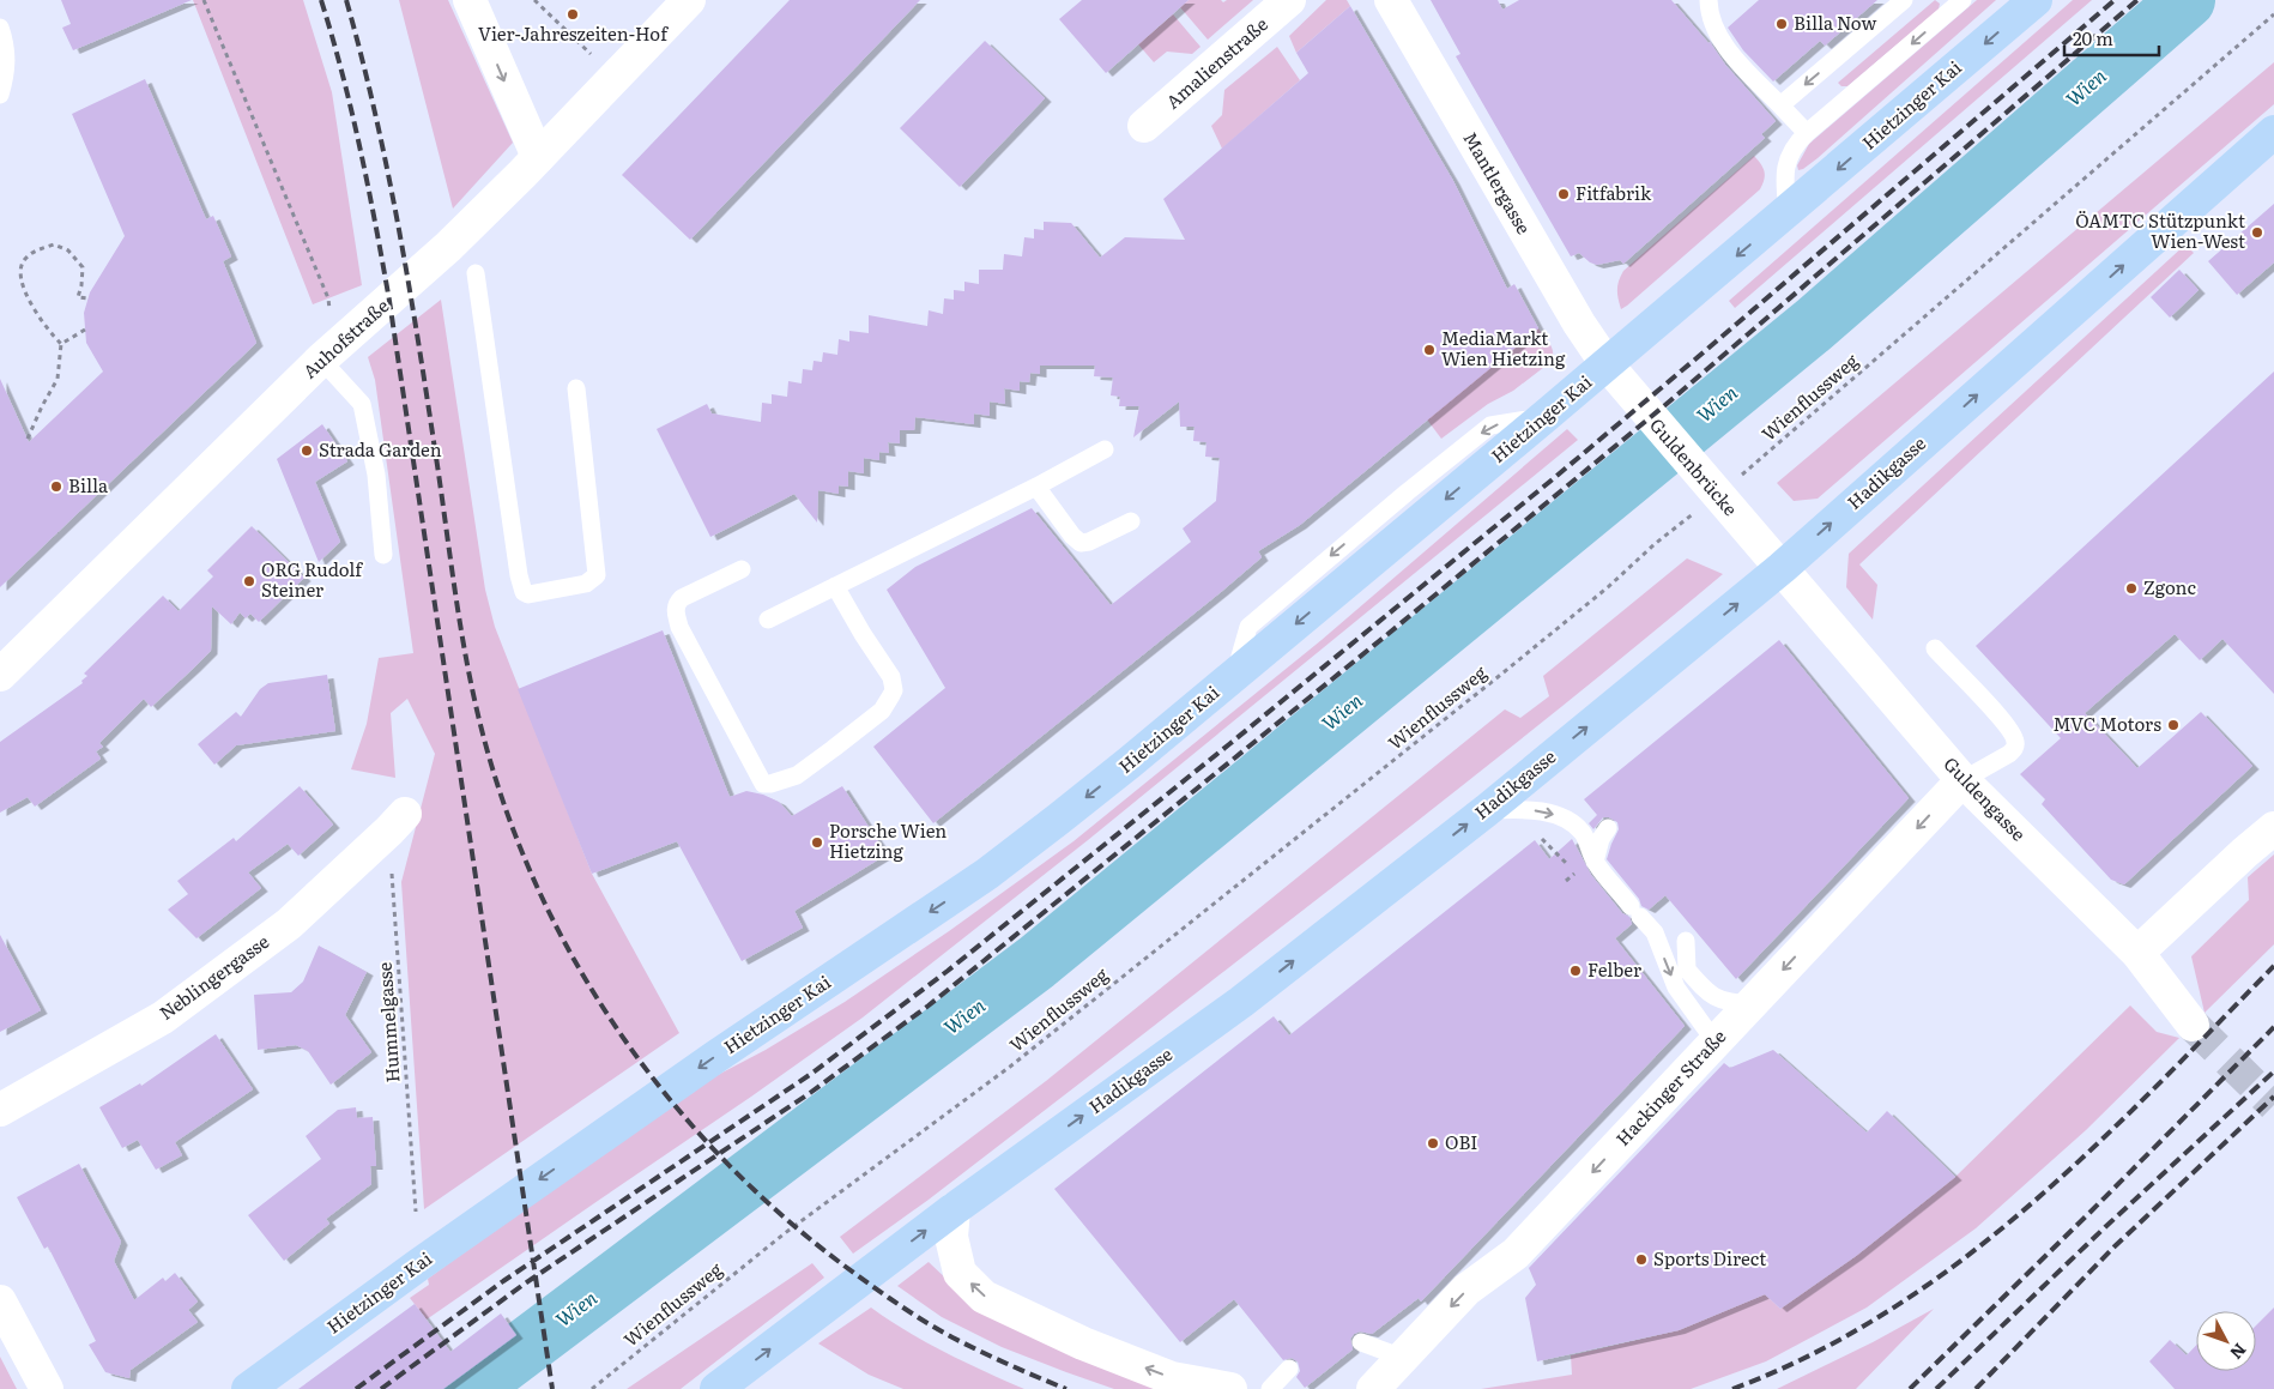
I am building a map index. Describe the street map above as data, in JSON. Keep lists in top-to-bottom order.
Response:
{
  "streets": {
    "main road": ["Hietzinger Kai", "Hadikgasse"],
    "street": [
      "Amalienstraße",
      "Mantlergasse",
      "Auhofstraße",
      "Guldenbrücke",
      "Guldengasse",
      "Neblingergasse",
      "Hackinger Straße"
    ],
    "path": ["Wienflussweg", "Hummelgasse"]
  },
  "crossings": [
    ["Hietzinger Kai", "Mantlergasse"],
    ["Hietzinger Kai", "Guldenbrücke"],
    ["Mantlergasse", "Guldenbrücke"],
    ["Guldenbrücke", "Hadikgasse"],
    ["Guldenbrücke", "Guldengasse"],
    ["Hadikgasse", "Guldengasse"],
    ["Guldengasse", "Hackinger Straße"],
    ["Neblingergasse", "Hummelgasse"]
  ],
  "one_way": ["Hietzinger Kai", "Hadikgasse", "Hackinger Straße"],
  "water": ["Wien"],
  "places": [
    "Vier-Jahreszeiten-Hof",
    "Billa Now",
    "Fitfabrik",
    "ÖAMTC Stützpunkt Wien-West",
    "MediaMarkt Wien Hietzing",
    "Strada Garden",
    "Billa",
    "ORG Rudolf Steiner",
    "Zgonc",
    "MVC Motors",
    "Porsche Wien Hietzing",
    "Felber",
    "OBI",
    "Sports Direct"
  ],
  "scale_bar": "20 m",
  "north": "bottom right"
}
